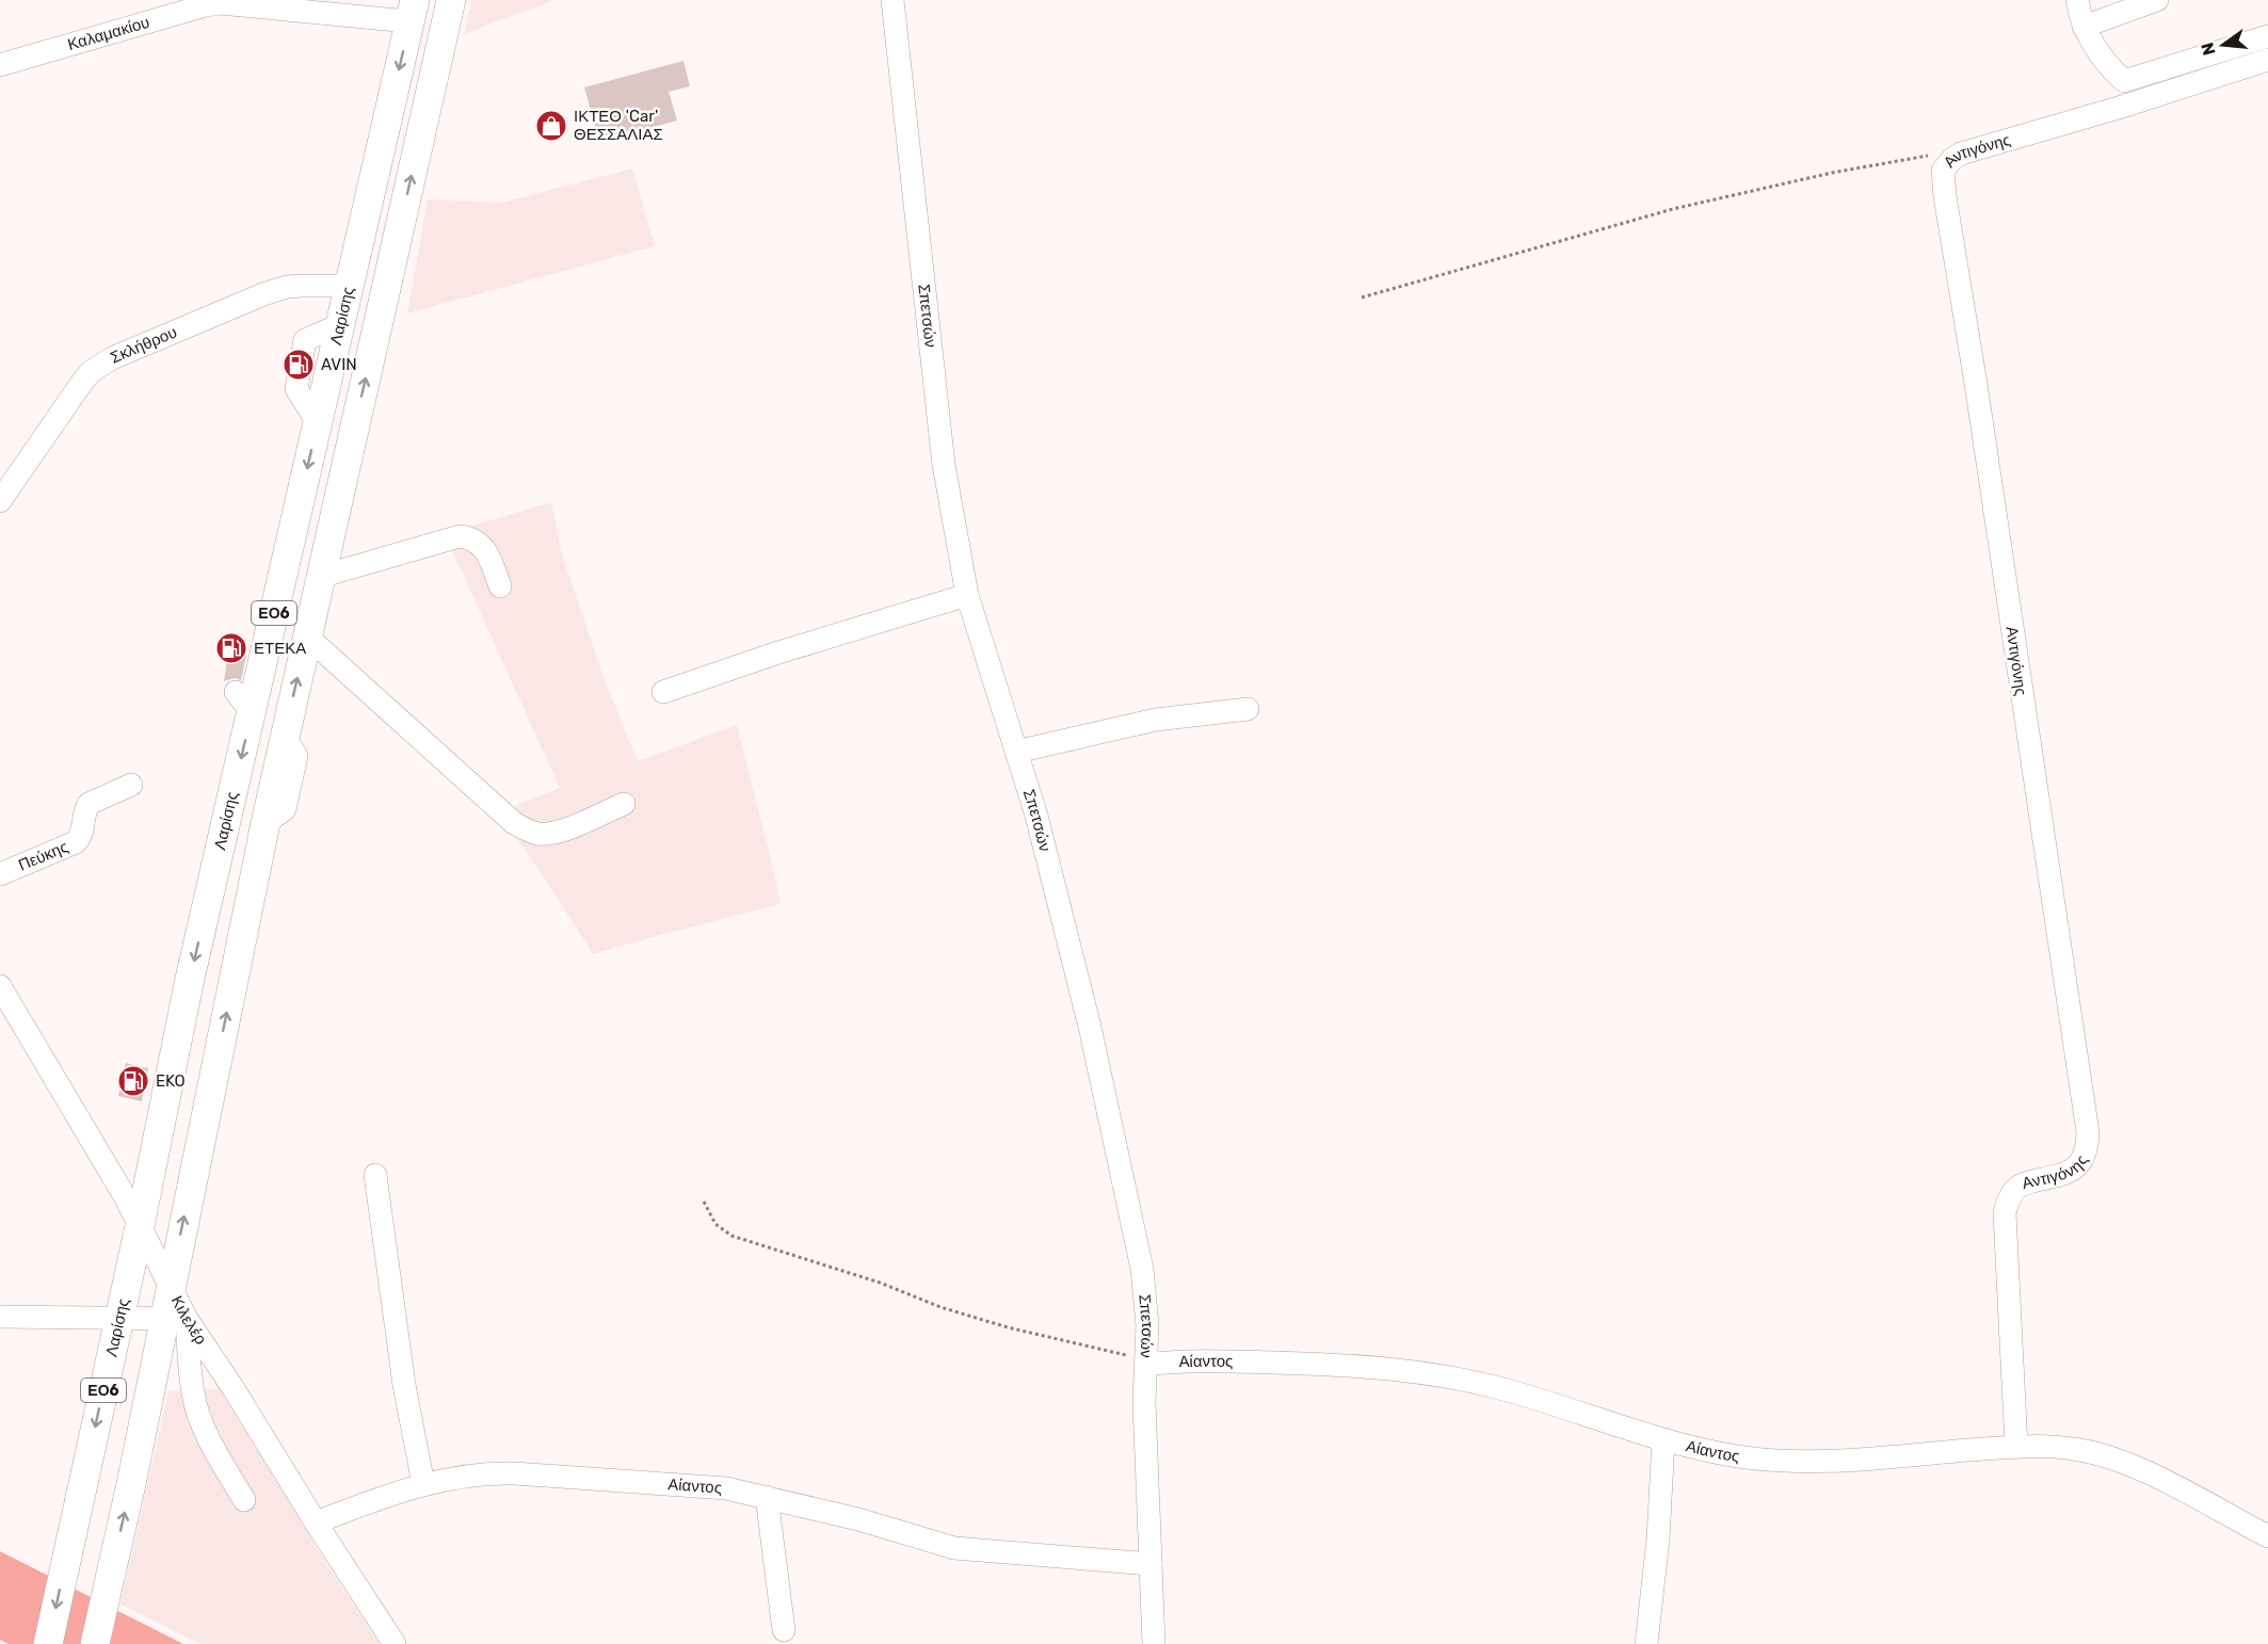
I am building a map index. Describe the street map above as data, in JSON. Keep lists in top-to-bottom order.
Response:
{
  "streets": {
    "main road": ["Λαρίσης", "ΕΟ6"],
    "street": [
      "Καλαμακίου",
      "Αντιγόνης",
      "Σπετσών",
      "Σκλήθρου",
      "Πεύκης",
      "Κιλελέρ",
      "Αίαντος"
    ]
  },
  "crossings": [
    ["Καλαμακίου", "Λαρίσης"],
    ["Αντιγόνης", "Αίαντος"],
    ["Λαρίσης", "Σκλήθρου"],
    ["Λαρίσης", "Κιλελέρ"],
    ["Σπετσών", "Αίαντος"],
    ["ΕΟ6", "Κιλελέρ"],
    ["Κιλελέρ", "Αίαντος"]
  ],
  "places": {
    "shop": ["ΙΚΤΕΟ 'Car' ΘΕΣΣΑΛΙΑΣ"],
    "fuel station": ["AVIN", "ΕΤΕΚΑ", "EKO"]
  },
  "north": "left"
}
